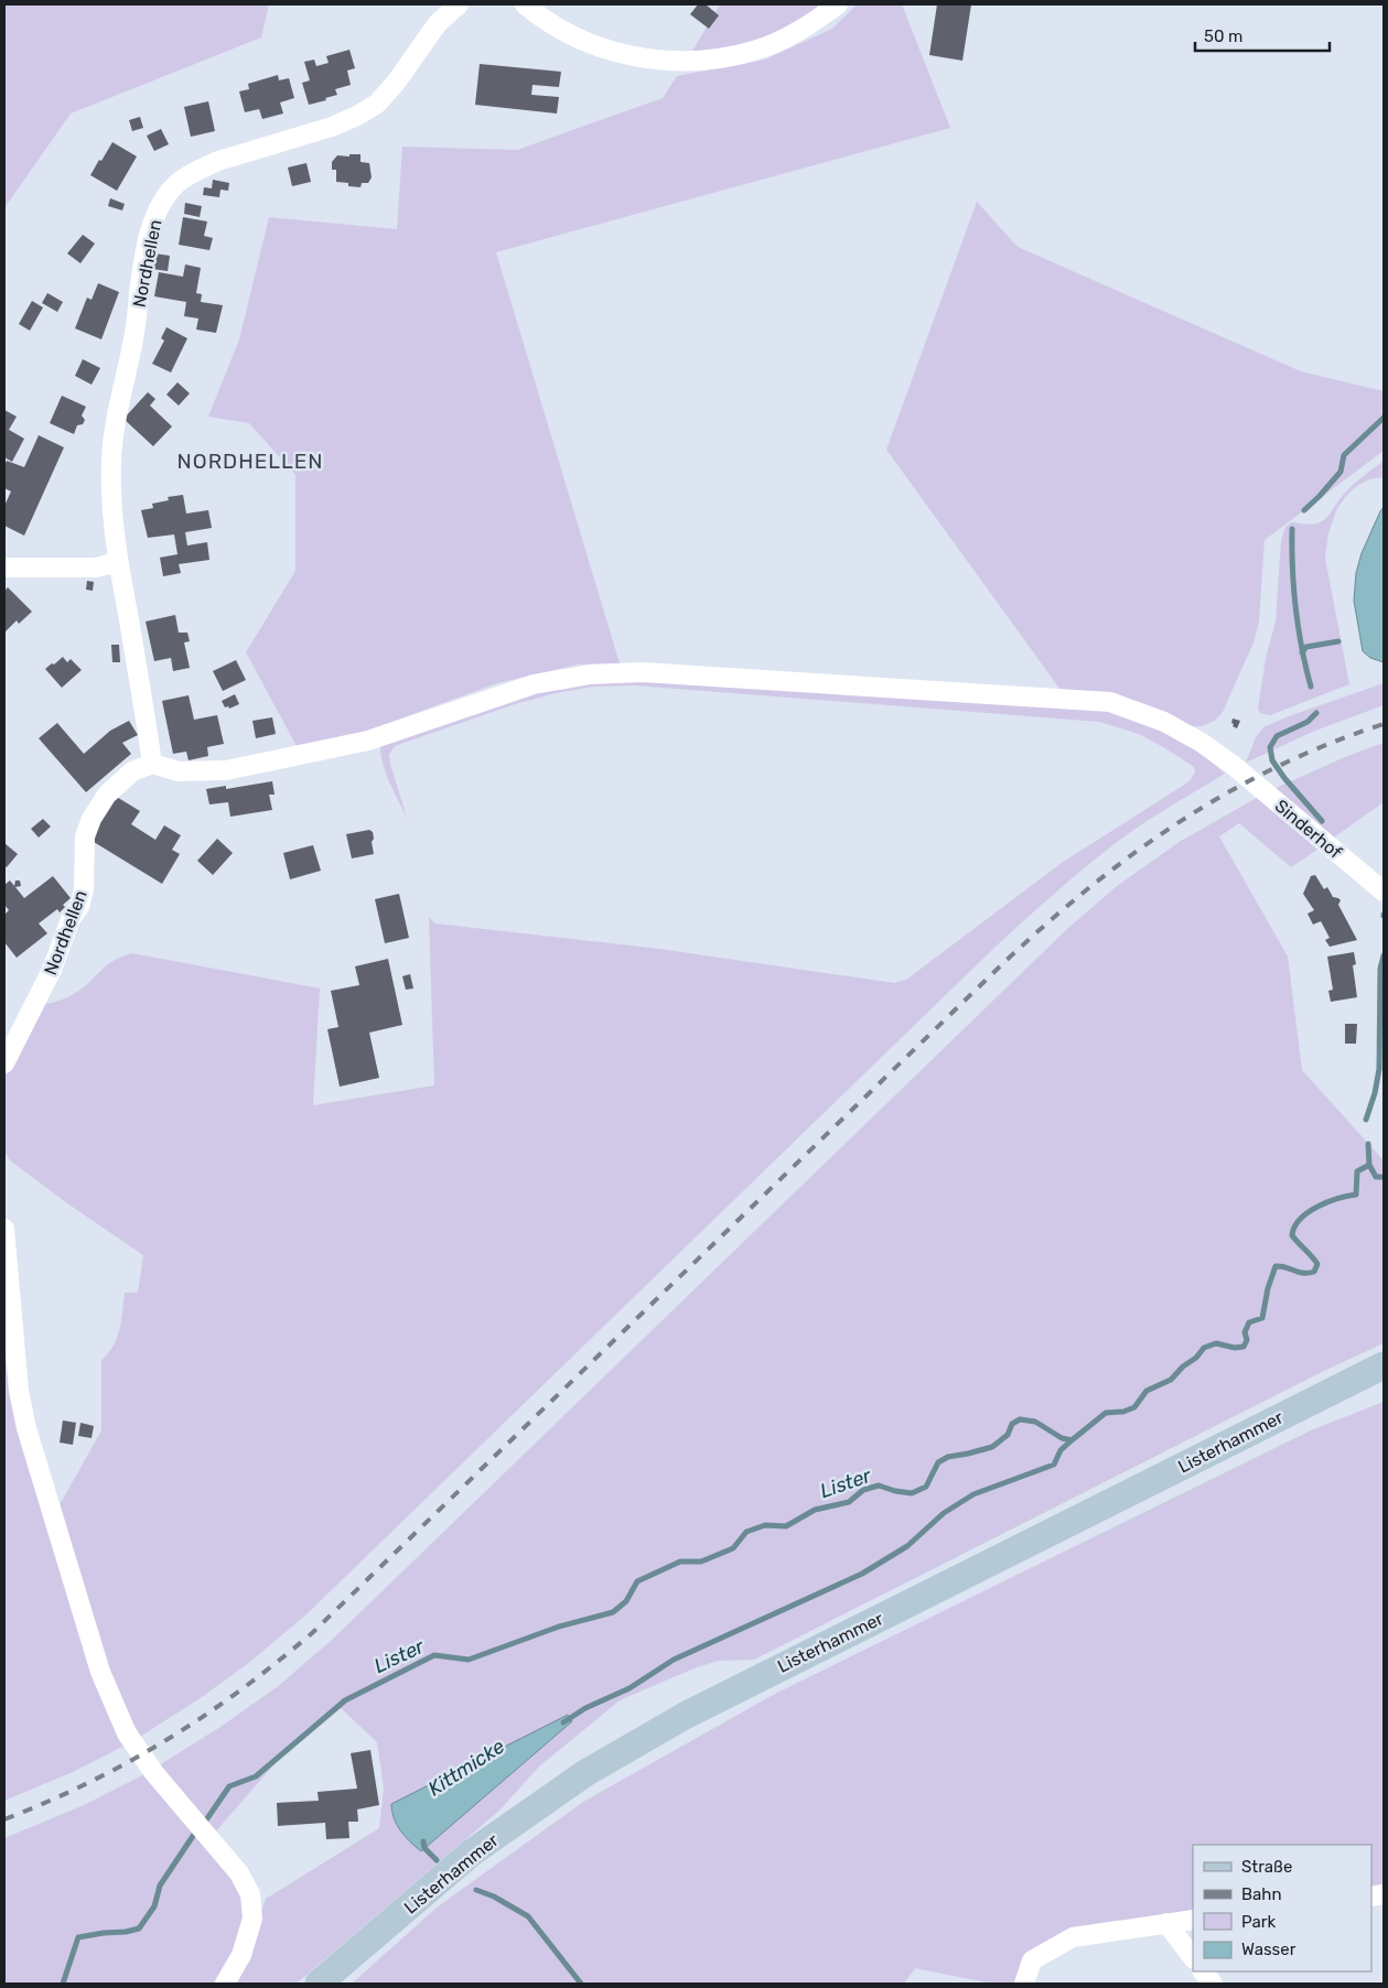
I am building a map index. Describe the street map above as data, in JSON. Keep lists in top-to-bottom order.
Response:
{
  "streets": {
    "main road": ["Listerhammer"],
    "street": ["Nordhellen", "Sinderhof"]
  },
  "crossings": [
    ["Nordhellen", "Sinderhof"]
  ],
  "districts": ["NORDHELLEN"],
  "water": ["Lister", "Kittmicke"],
  "legend": [
    "Straße",
    "Bahn",
    "Park",
    "Wasser"
  ],
  "scale_bar": "50 m"
}
